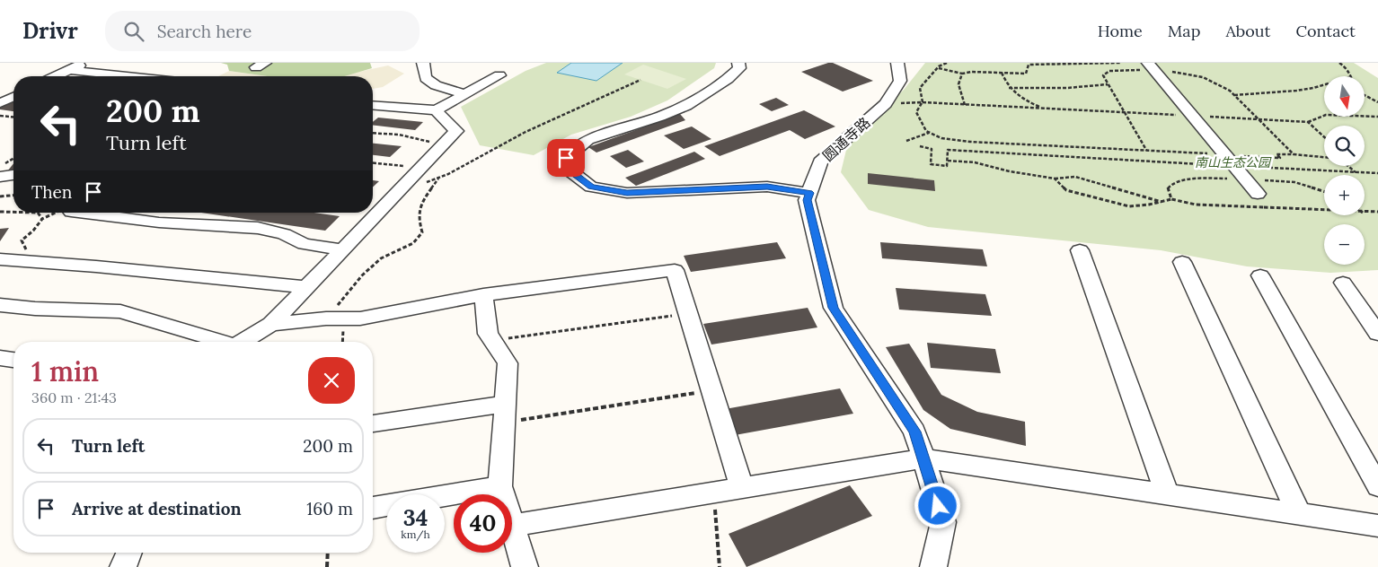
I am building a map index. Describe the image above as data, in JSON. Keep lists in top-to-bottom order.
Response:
{
  "streets": {
    "street": ["圆通寺路"]
  },
  "parks": ["南山生态公园"],
  "north": "bottom",
  "page": {
    "header": "Drivr",
    "search": "Search here",
    "nav": [
      "Home",
      "Map",
      "About",
      "Contact"
    ],
    "map_buttons": ["+", "−"],
    "turn": ["200 m", "Turn left"],
    "then": "Then",
    "heading": ["1 min", "360 m · 21:43"],
    "list": [
      {
        "name": "Turn left",
        "value": "200 m"
      },
      {
        "name": "Arrive at destination",
        "value": "160 m"
      }
    ],
    "speed": "34 km/h",
    "limit": "40"
  }
}
